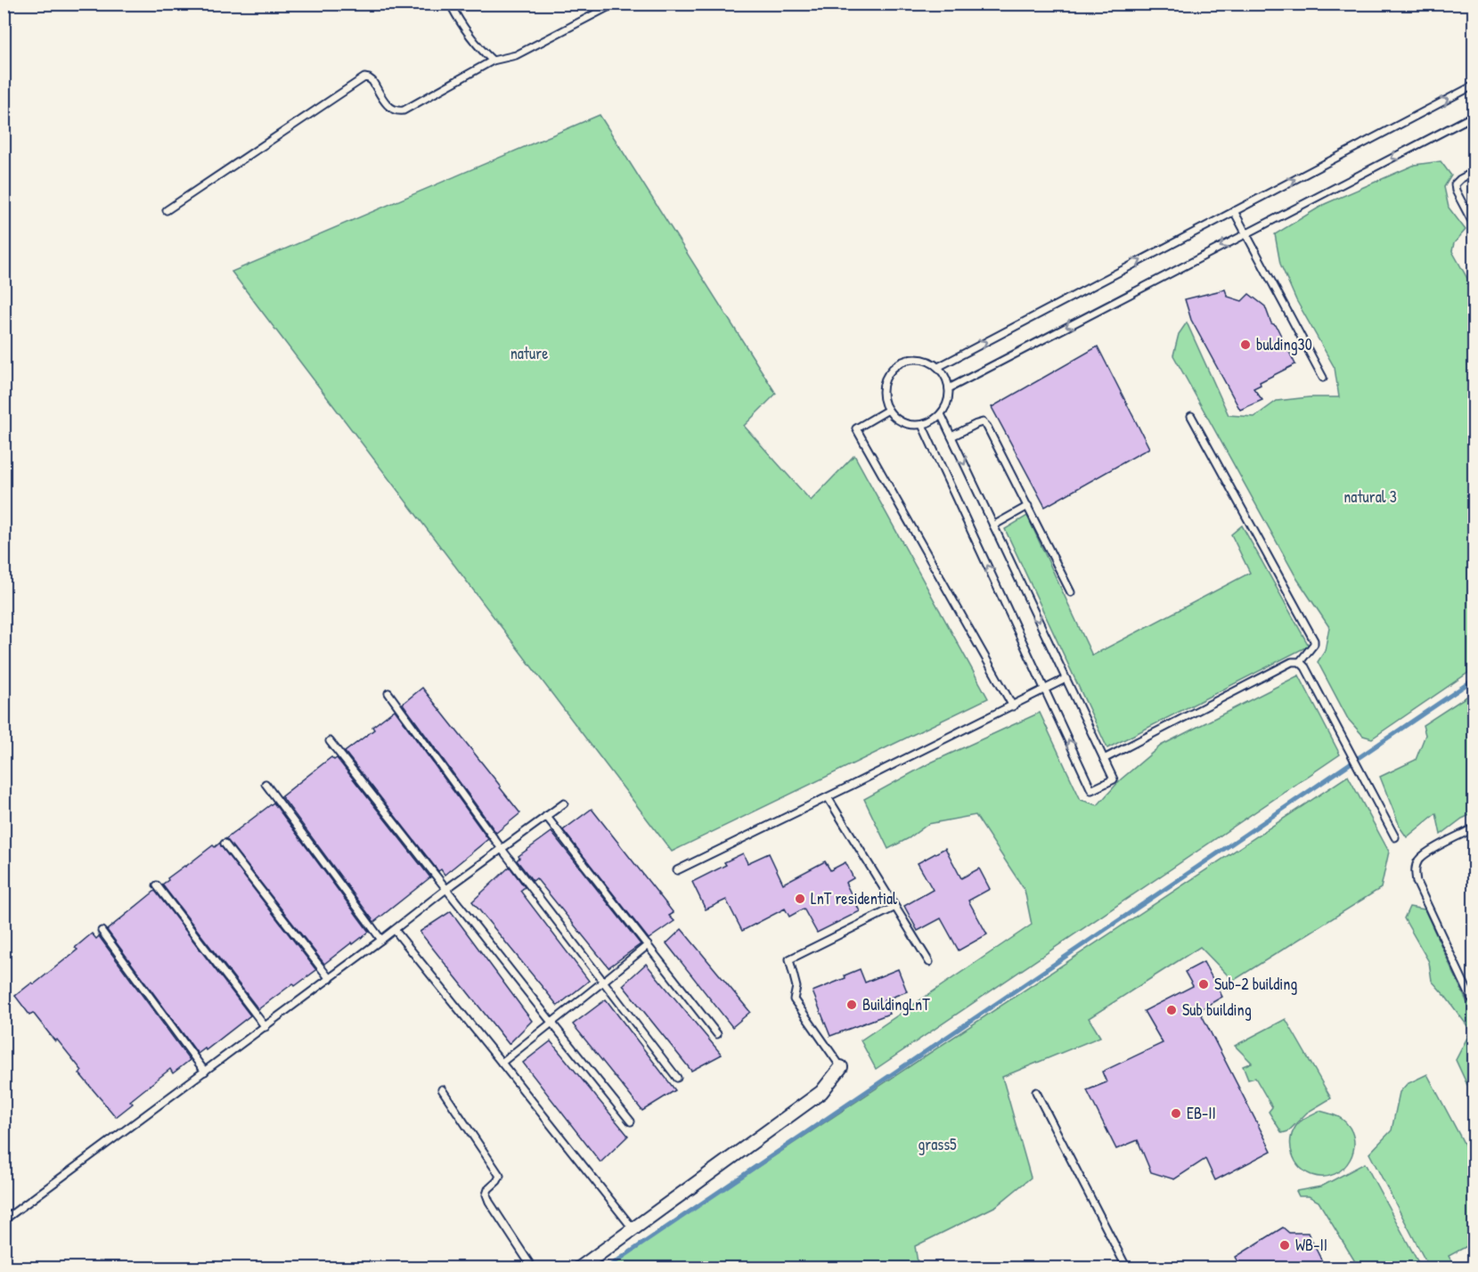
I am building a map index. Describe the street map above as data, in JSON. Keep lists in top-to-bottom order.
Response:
{
  "parks": ["nature", "natural 3", "grass5"],
  "places": [
    "bulding30",
    "LnT residential",
    "Sub-2 building",
    "BuildingLnT",
    "Sub building",
    "EB-II",
    "WB-II"
  ]
}
